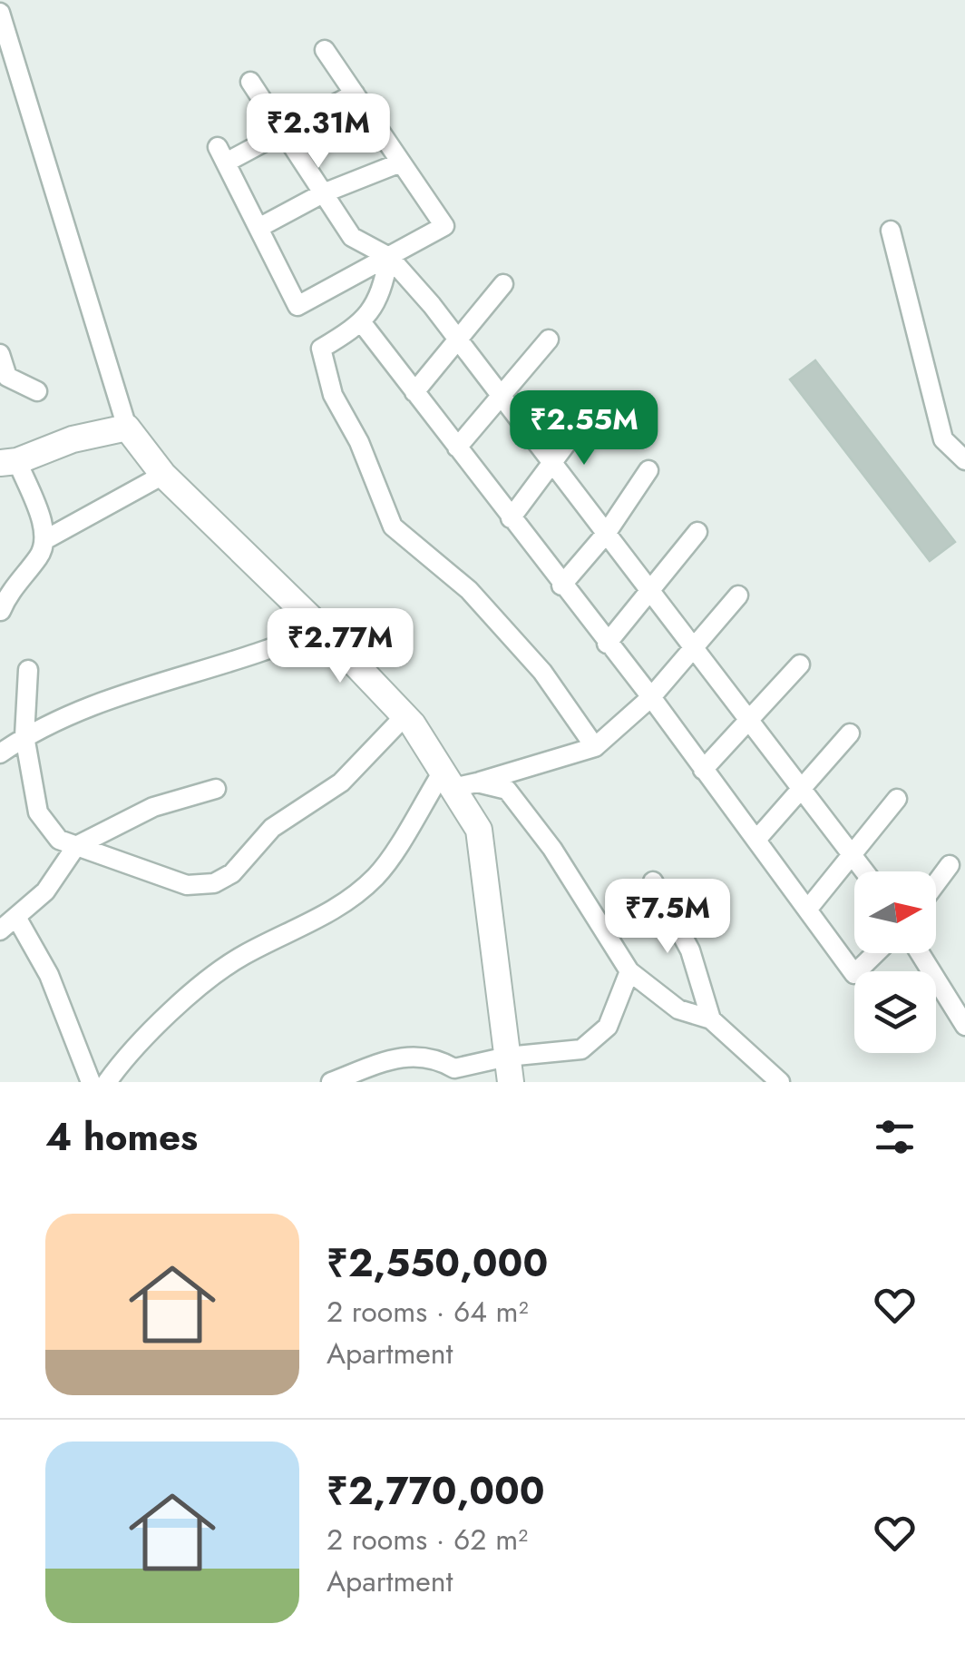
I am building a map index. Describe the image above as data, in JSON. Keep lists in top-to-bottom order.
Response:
{
  "north": "right",
  "page": {
    "price": [
      "₹2.31M",
      "₹2.55M",
      "₹2.77M",
      "₹7.5M"
    ],
    "heading": "4 homes",
    "list": [
      {
        "name": "₹2,550,000",
        "note": "2 rooms · 64 m² · Apartment"
      },
      {
        "name": "₹2,770,000",
        "note": "2 rooms · 62 m² · Apartment"
      }
    ]
  }
}
